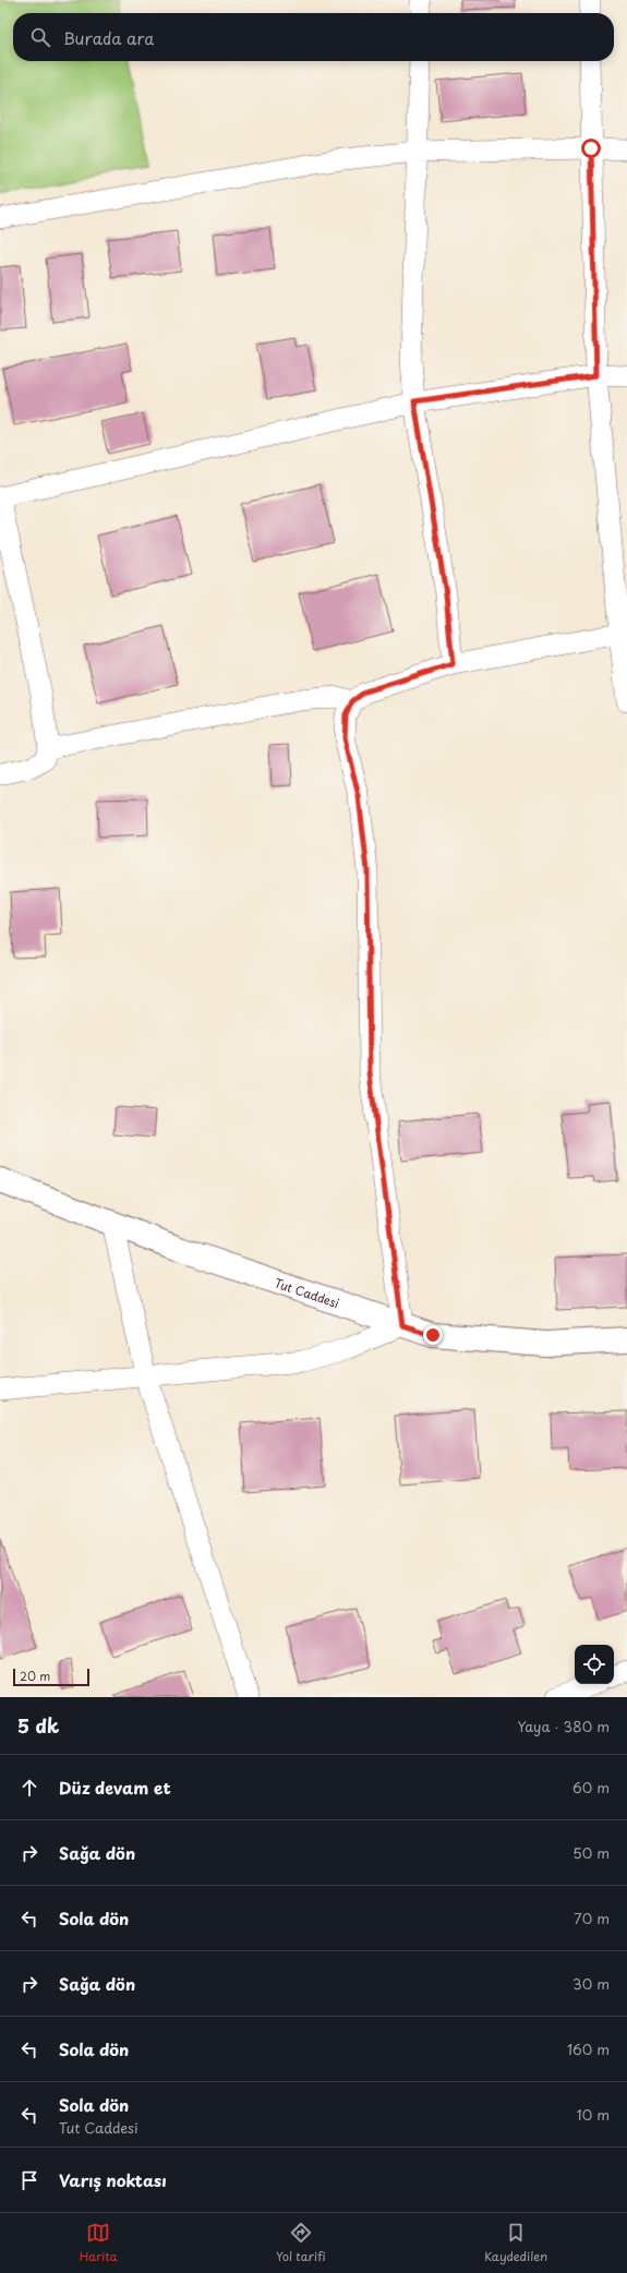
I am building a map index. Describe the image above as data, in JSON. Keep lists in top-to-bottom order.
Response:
{
  "streets": {
    "street": ["Tut Caddesi"]
  },
  "scale_bar": "20 m",
  "page": {
    "search": "Burada ara",
    "scale": "20 m",
    "heading": ["5 dk", "Yaya · 380 m"],
    "list": [
      ["Düz devam et", "60 m"],
      ["Sağa dön", "50 m"],
      ["Sola dön", "70 m"],
      ["Sağa dön", "30 m"],
      ["Sola dön", "160 m"],
      ["Sola dön", "Tut Caddesi", "10 m"],
      "Varış noktası"
    ],
    "nav": ["Harita", "Yol tarifi", "Kaydedilen"]
  }
}
